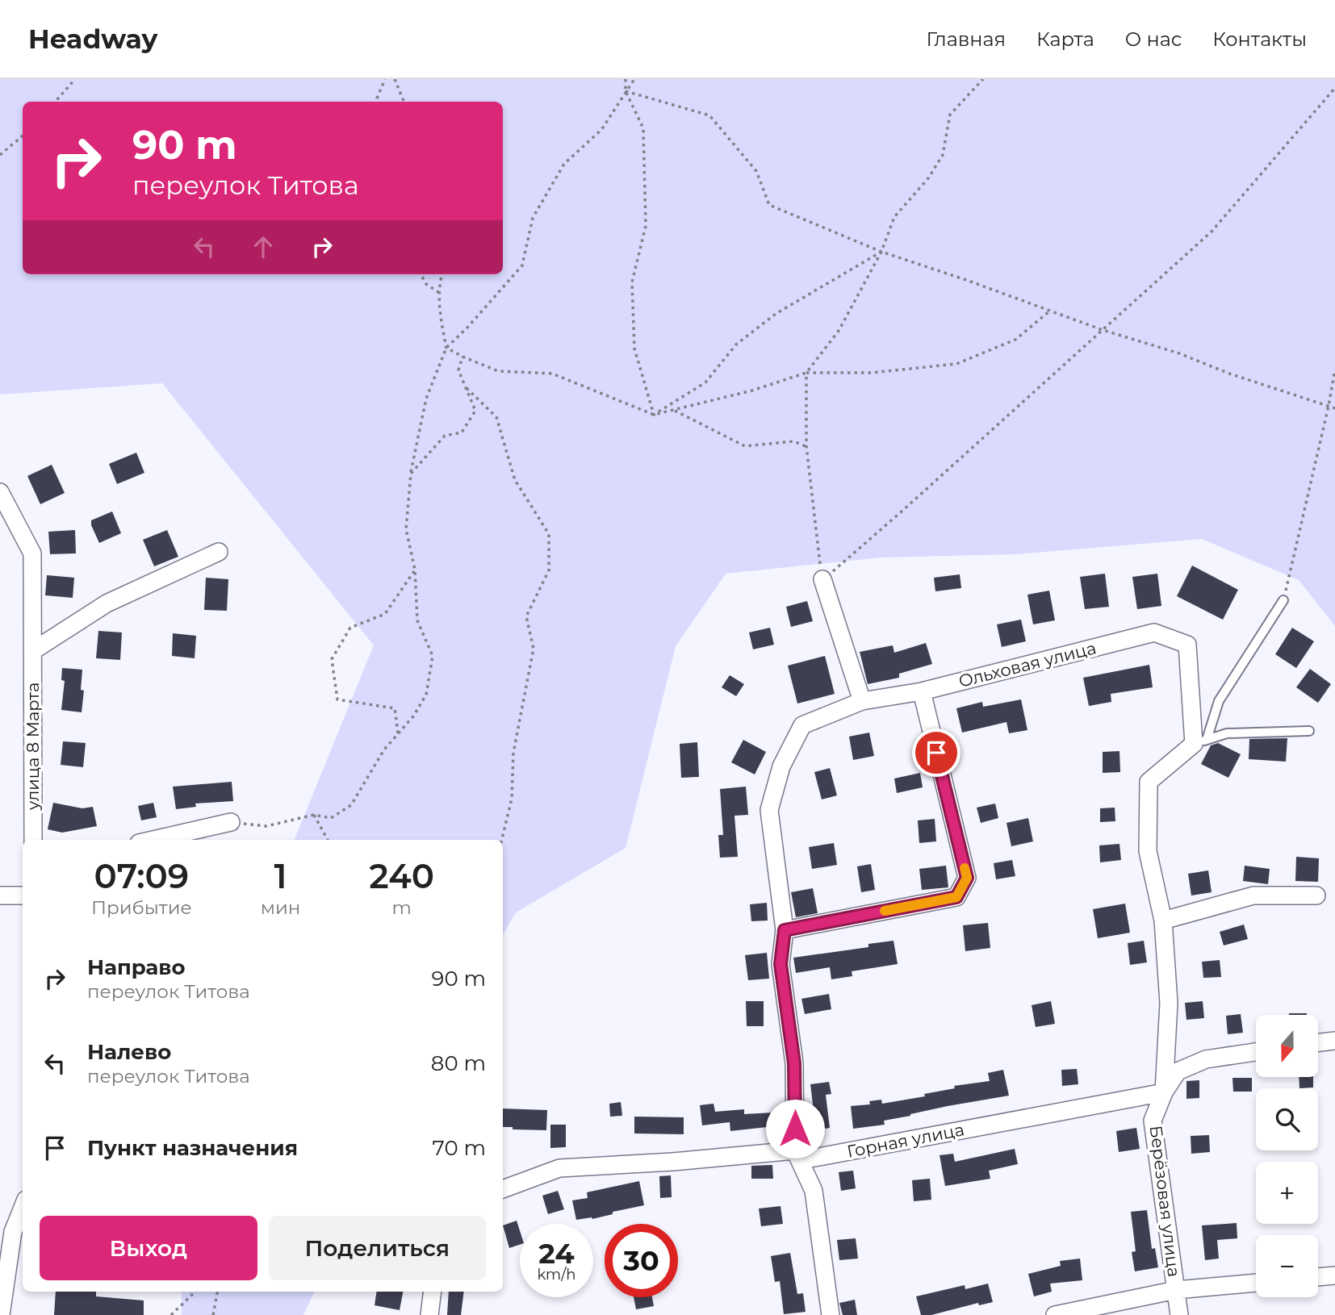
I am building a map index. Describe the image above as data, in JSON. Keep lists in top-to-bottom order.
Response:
{
  "streets": {
    "street": [
      "Ольховая улица",
      "улица 8 Марта",
      "Горная улица",
      "Берёзовая улица"
    ]
  },
  "crossings": [
    ["Ольховая улица", "Берёзовая улица"],
    ["Горная улица", "Берёзовая улица"]
  ],
  "north": "bottom",
  "page": {
    "header": "Headway",
    "nav": [
      "Главная",
      "Карта",
      "О нас",
      "Контакты"
    ],
    "turn": ["90 m", "переулок Титова"],
    "eta": [
      "07:09",
      "Прибытие",
      "1",
      "мин",
      "240",
      "m"
    ],
    "list": [
      {
        "name": "Направо",
        "note": "переулок Титова",
        "value": "90 m"
      },
      {
        "name": "Налево",
        "note": "переулок Титова",
        "value": "80 m"
      },
      {
        "name": "Пункт назначения",
        "value": "70 m"
      }
    ],
    "map_buttons": ["+", "−"],
    "buttons": ["Выход", "Поделиться"],
    "speed": "24 km/h",
    "limit": "30"
  }
}
